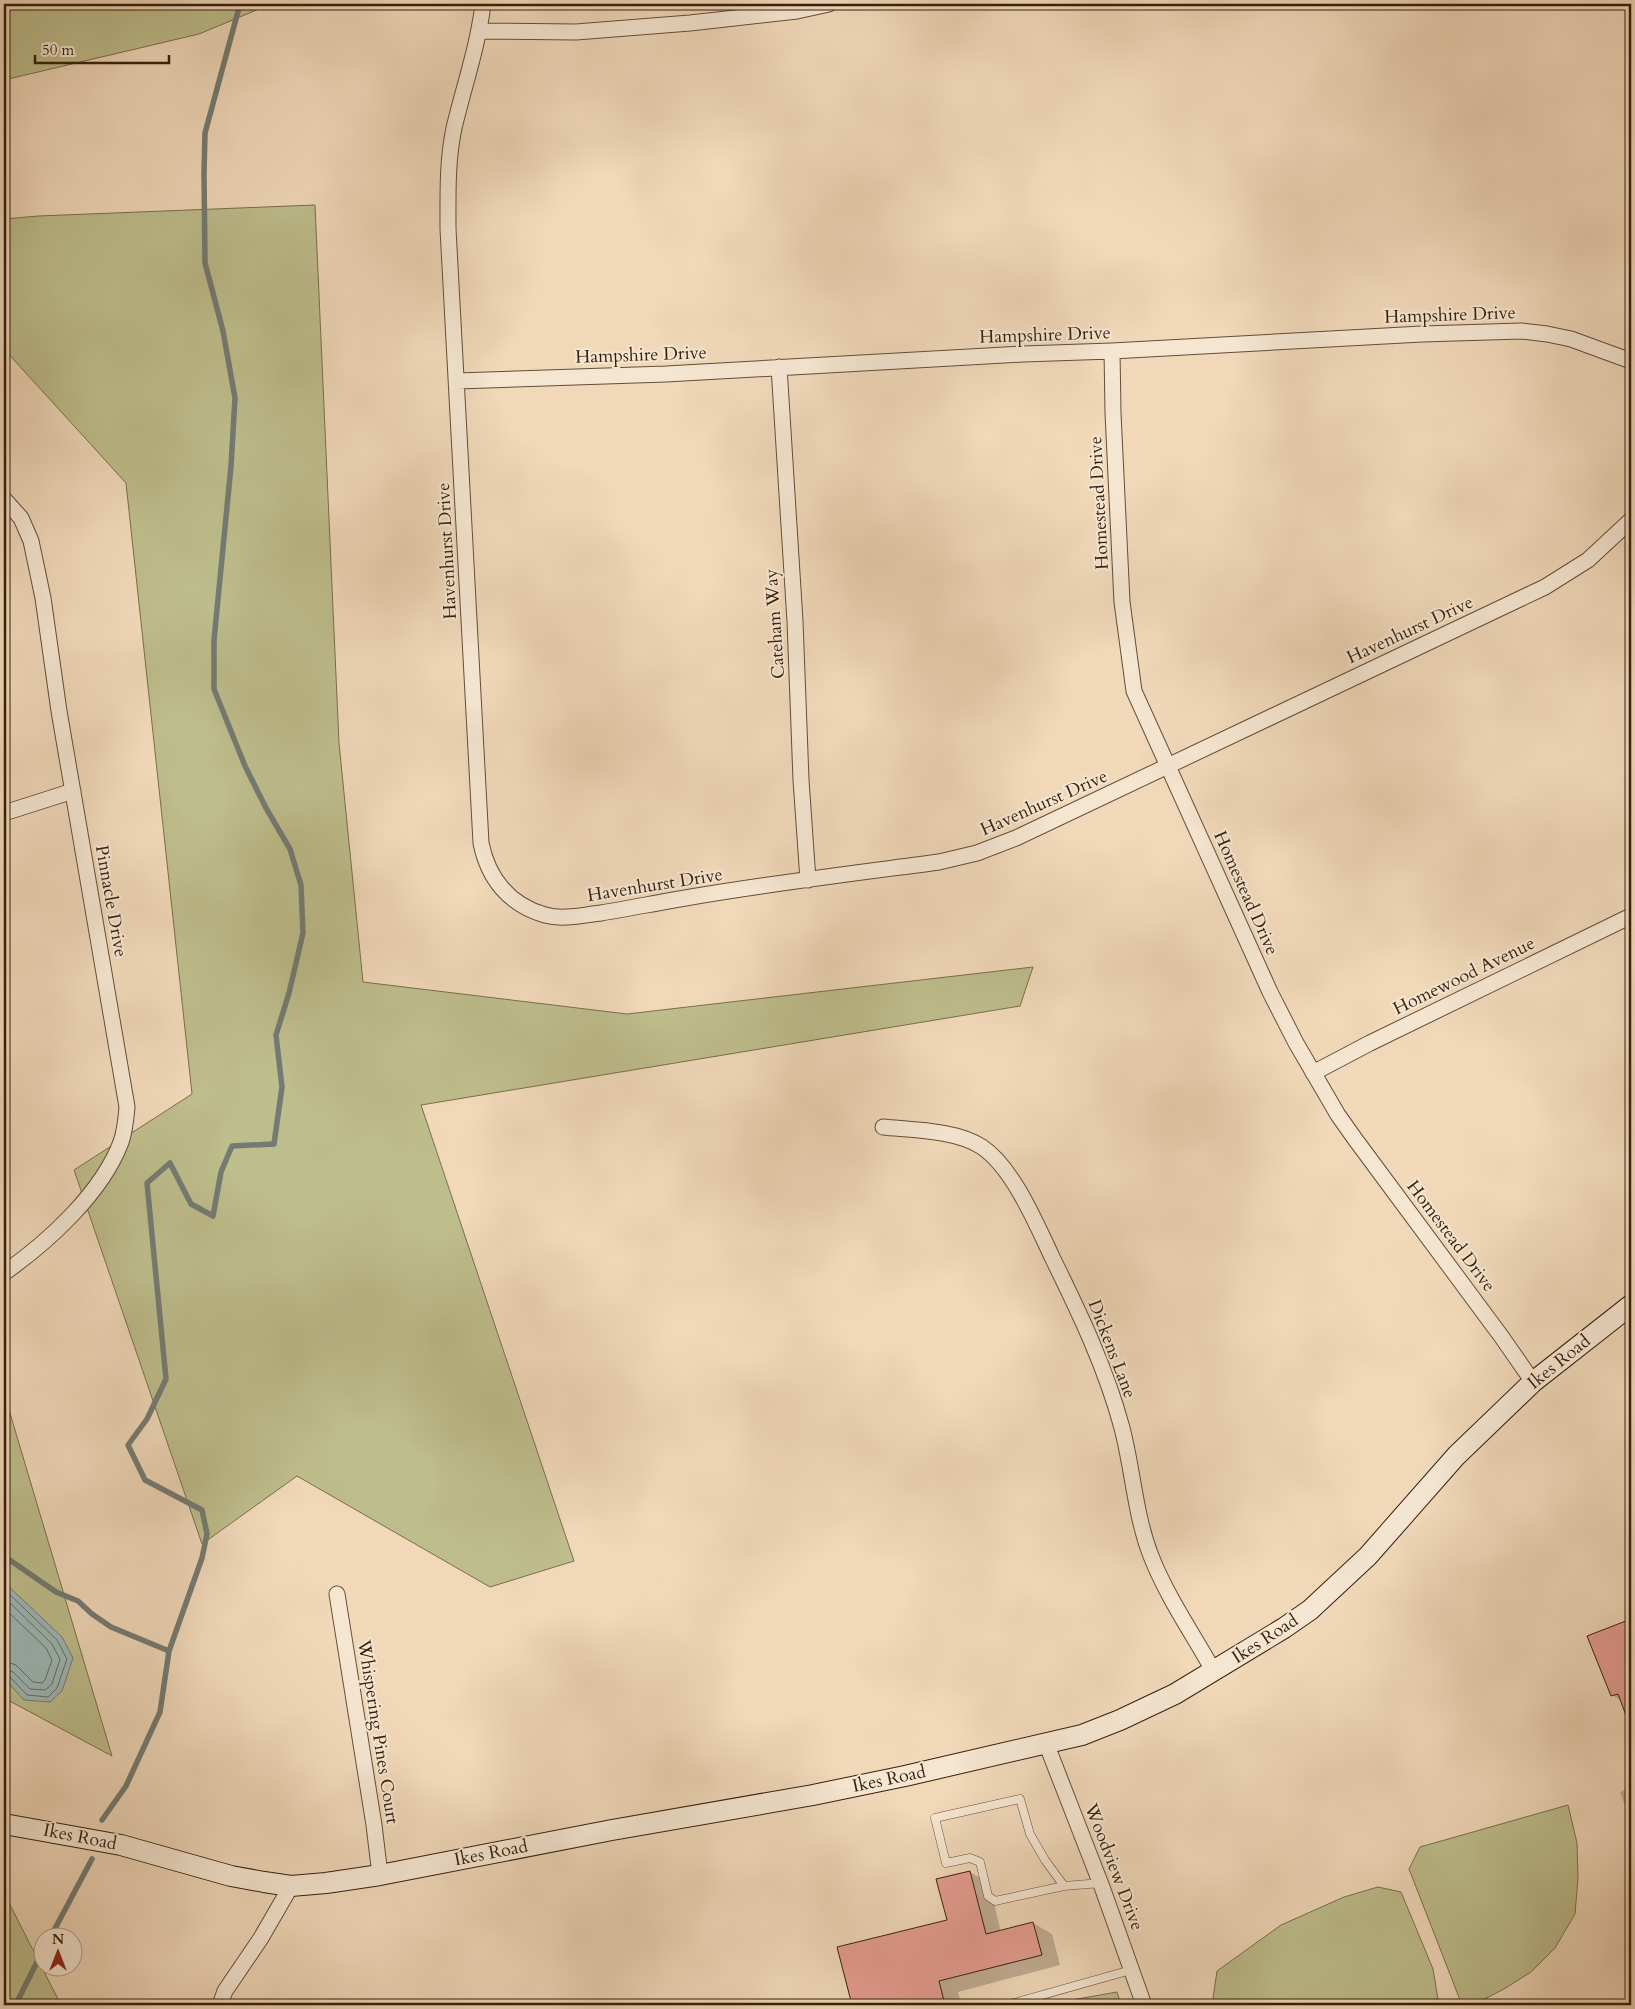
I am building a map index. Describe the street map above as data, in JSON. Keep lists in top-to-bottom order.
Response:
{
  "streets": {
    "street": [
      "Hampshire Drive",
      "Homestead Drive",
      "Havenhurst Drive",
      "Cateham Way",
      "Pinnacle Drive",
      "Homewood Avenue",
      "Dickens Lane",
      "Ikes Road",
      "Whispering Pines Court",
      "Woodview Drive"
    ]
  },
  "crossings": [
    ["Hampshire Drive", "Homestead Drive"],
    ["Hampshire Drive", "Havenhurst Drive"],
    ["Hampshire Drive", "Cateham Way"],
    ["Homestead Drive", "Havenhurst Drive"],
    ["Homestead Drive", "Homewood Avenue"],
    ["Homestead Drive", "Ikes Road"],
    ["Havenhurst Drive", "Cateham Way"],
    ["Dickens Lane", "Ikes Road"],
    ["Ikes Road", "Whispering Pines Court"],
    ["Ikes Road", "Woodview Drive"]
  ],
  "scale_bar": "50 m",
  "north": "top"
}
